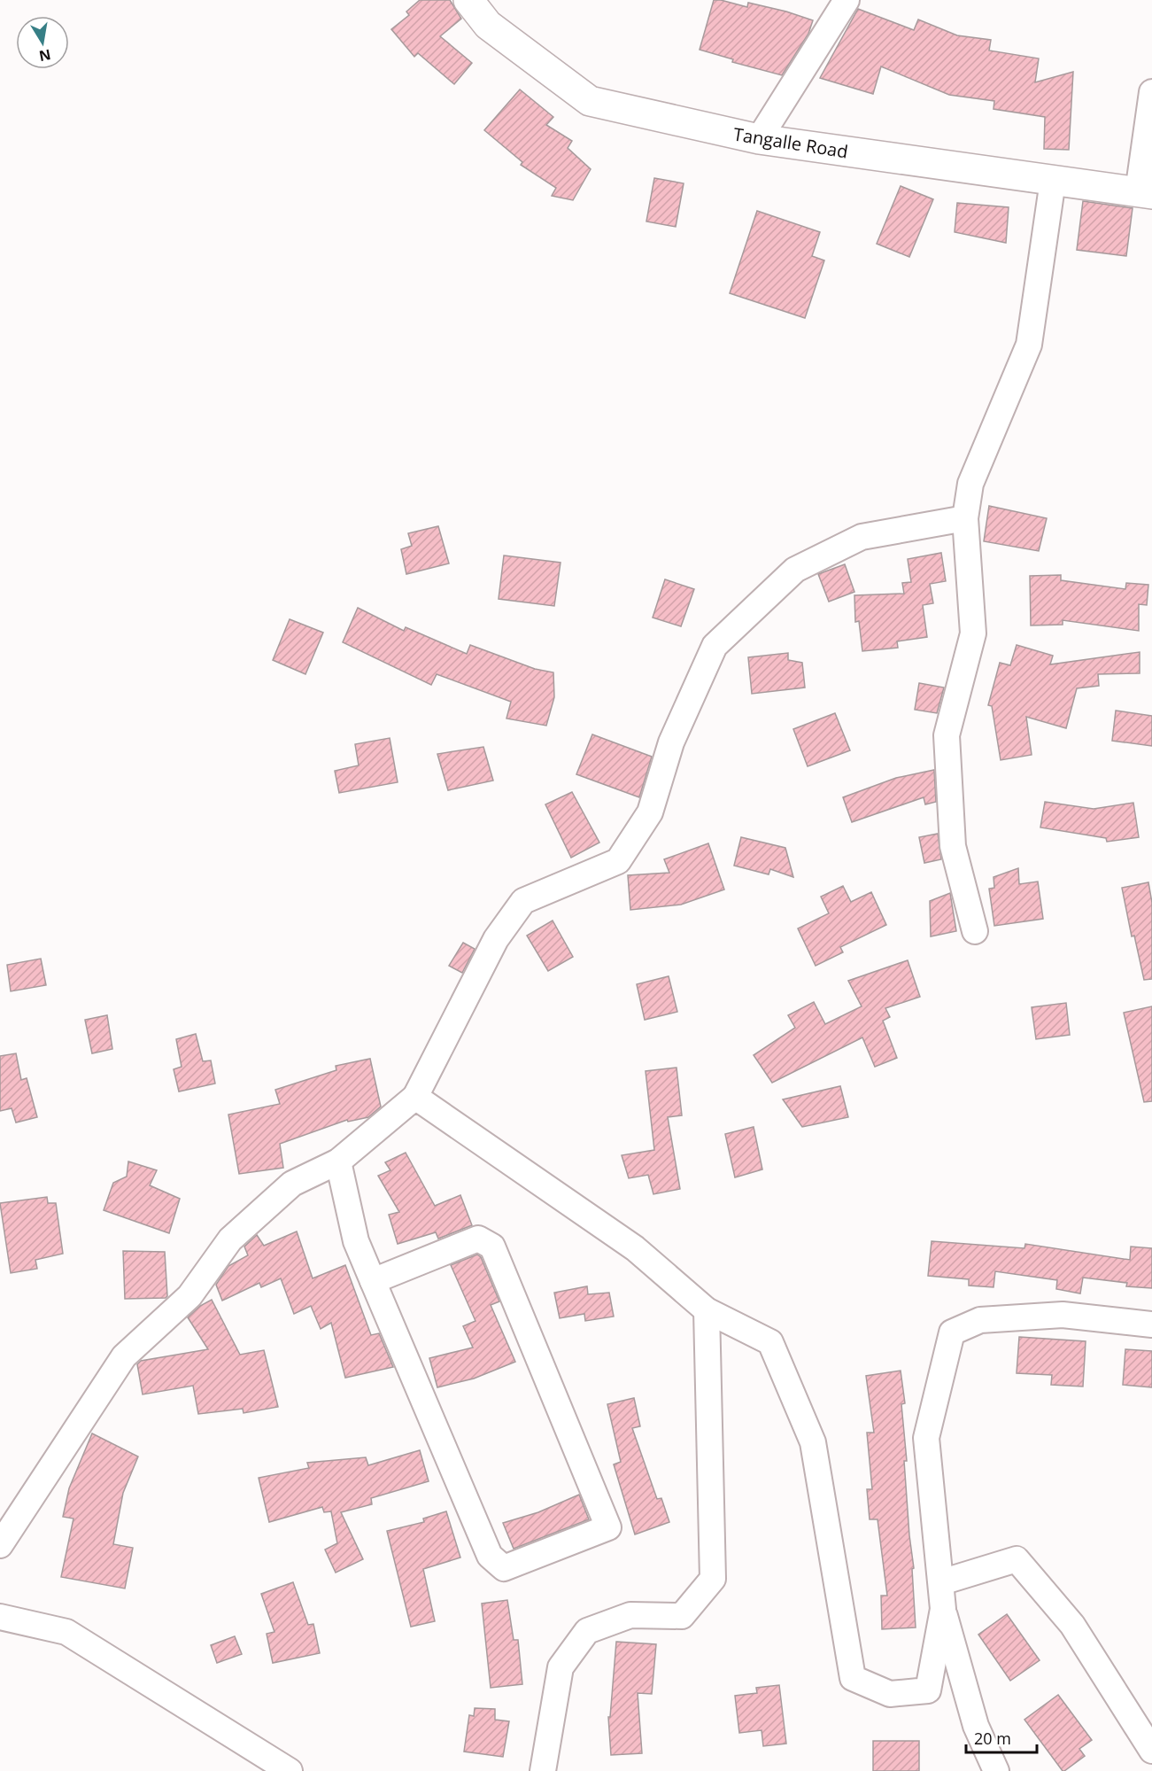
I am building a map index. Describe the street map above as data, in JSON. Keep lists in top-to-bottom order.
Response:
{
  "streets": {
    "highway": ["Tangalle Road"]
  },
  "scale_bar": "20 m",
  "north": "bottom"
}
